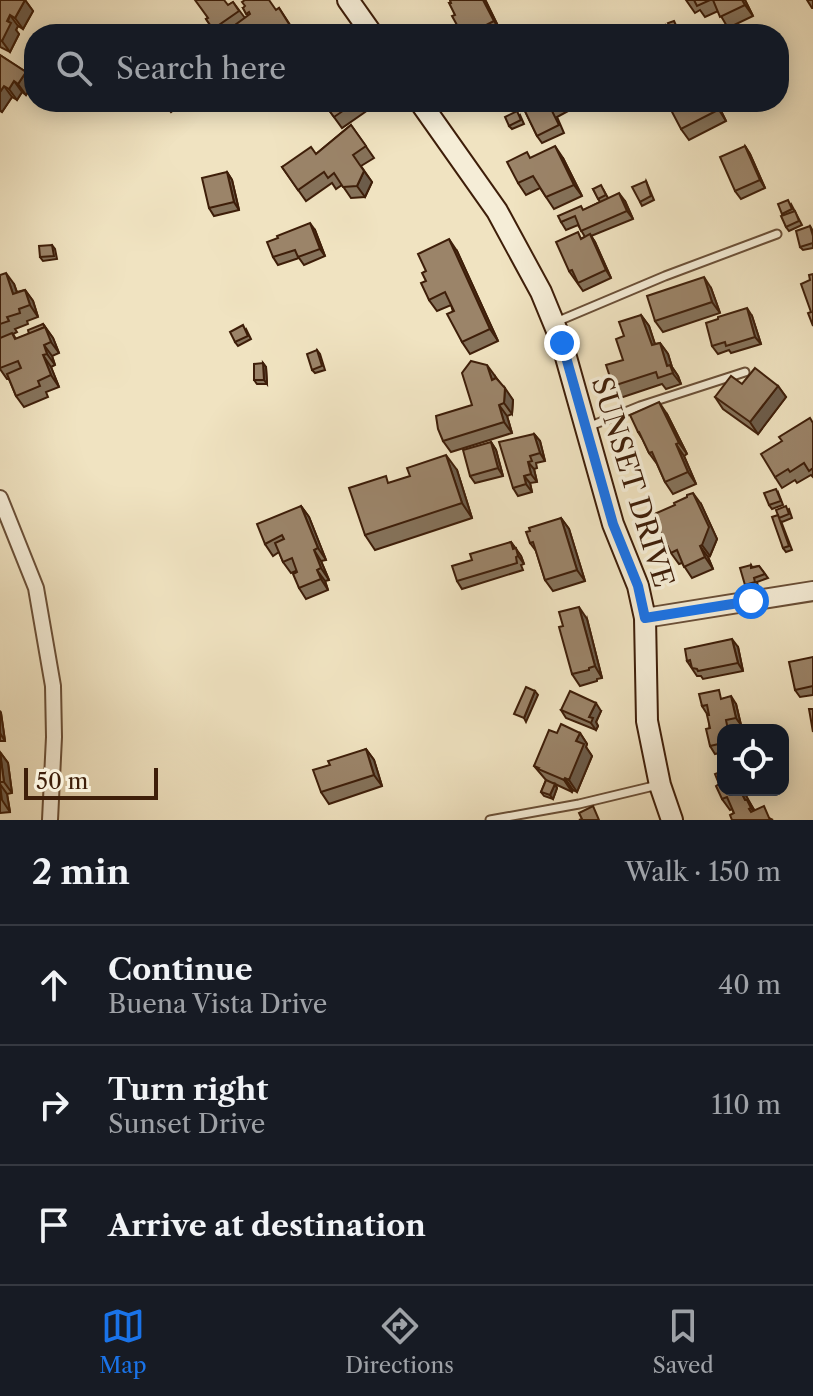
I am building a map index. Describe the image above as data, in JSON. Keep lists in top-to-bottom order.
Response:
{
  "streets": {
    "main road": ["SUNSET DRIVE"]
  },
  "scale_bar": "50 m",
  "page": {
    "search": "Search here",
    "scale": "50 m",
    "heading": ["2 min", "Walk · 150 m"],
    "list": [
      ["Continue", "Buena Vista Drive", "40 m"],
      ["Turn right", "Sunset Drive", "110 m"],
      "Arrive at destination"
    ],
    "nav": ["Map", "Directions", "Saved"]
  }
}
